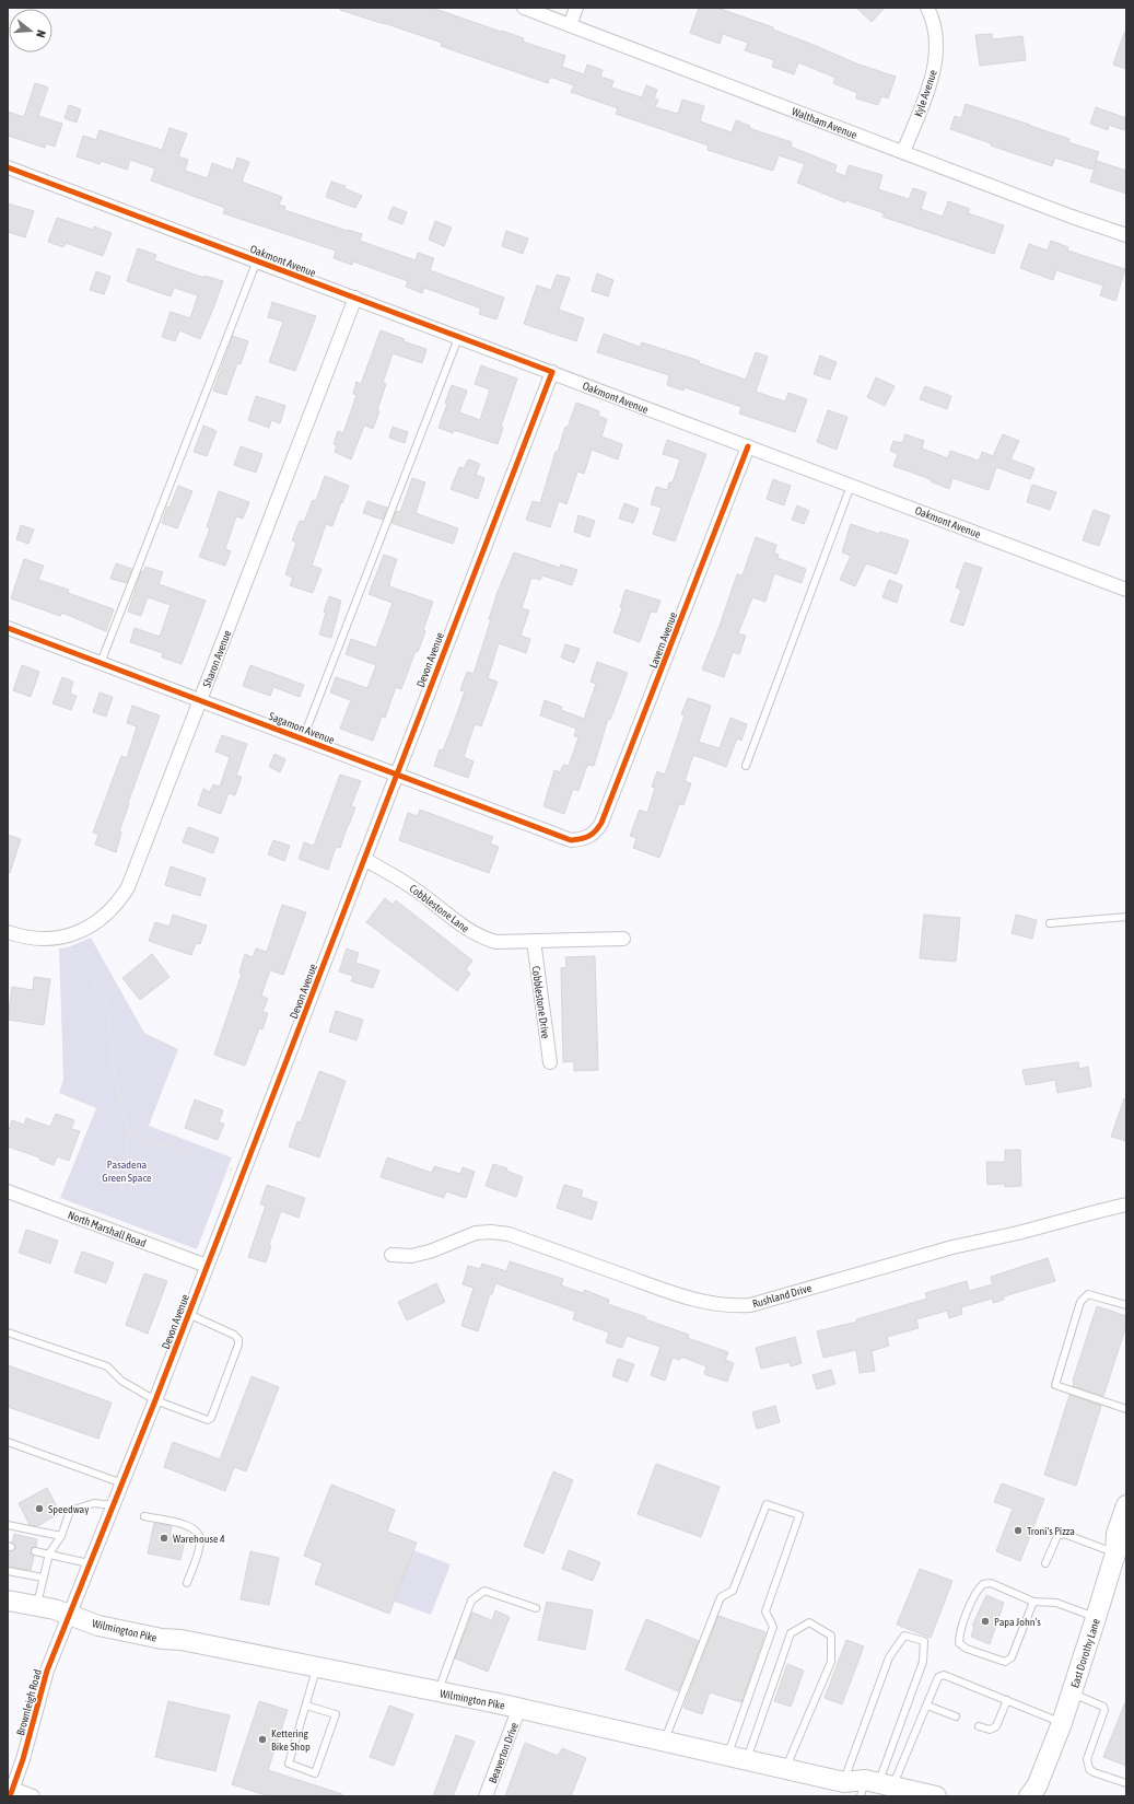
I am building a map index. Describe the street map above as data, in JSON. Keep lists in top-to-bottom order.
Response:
{
  "streets": {
    "main road": ["Wilmington Pike", "East Dorothy Lane"],
    "street": [
      "Kyle Avenue",
      "Waltham Avenue",
      "Oakmont Avenue",
      "Lavern Avenue",
      "Sharon Avenue",
      "Devon Avenue",
      "Sagamon Avenue",
      "Cobblestone Lane",
      "Cobblestone Drive",
      "North Marshall Road",
      "Rushland Drive",
      "Brownleigh Road",
      "Beaverton Drive"
    ]
  },
  "crossings": [
    ["Kyle Avenue", "Waltham Avenue"],
    ["Oakmont Avenue", "Lavern Avenue"],
    ["Oakmont Avenue", "Sharon Avenue"],
    ["Oakmont Avenue", "Devon Avenue"],
    ["Lavern Avenue", "Sagamon Avenue"],
    ["Sharon Avenue", "Sagamon Avenue"],
    ["Devon Avenue", "Sagamon Avenue"],
    ["Devon Avenue", "Cobblestone Lane"],
    ["Devon Avenue", "North Marshall Road"],
    ["Devon Avenue", "Wilmington Pike"],
    ["Devon Avenue", "Brownleigh Road"],
    ["Cobblestone Lane", "Cobblestone Drive"],
    ["Wilmington Pike", "Brownleigh Road"],
    ["Wilmington Pike", "Beaverton Drive"]
  ],
  "parks": ["Pasadena Green Space"],
  "places": [
    "Speedway",
    "Troni's Pizza",
    "Warehouse 4",
    "Papa John's",
    "Kettering Bike Shop"
  ],
  "north": "right"
}
